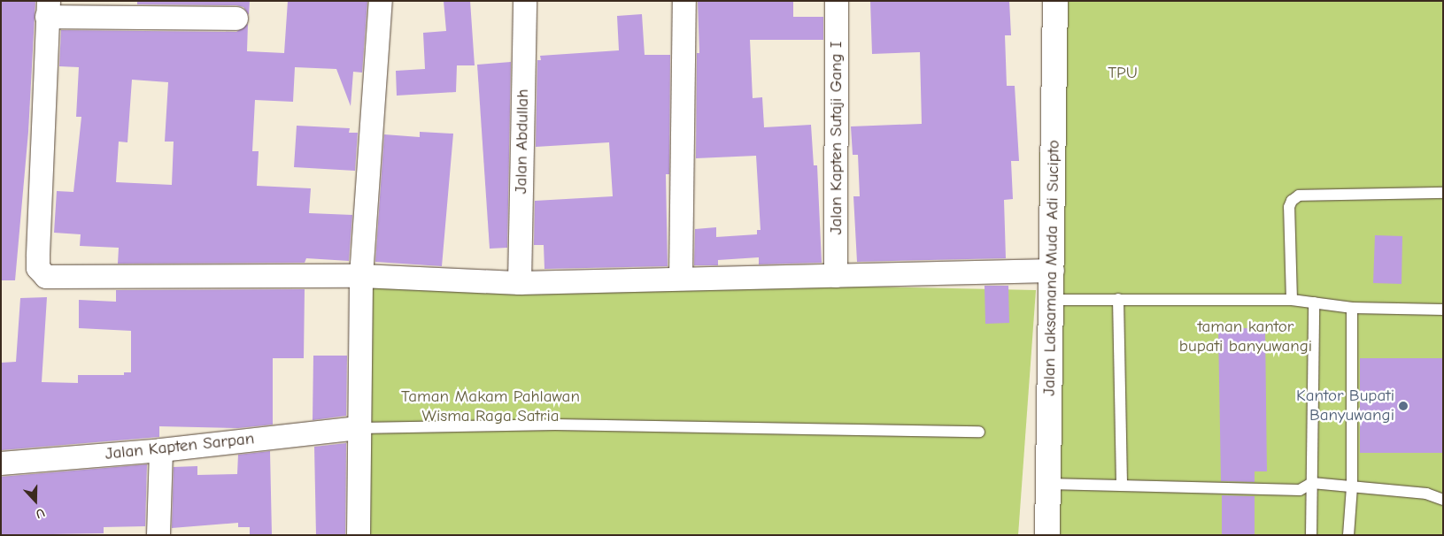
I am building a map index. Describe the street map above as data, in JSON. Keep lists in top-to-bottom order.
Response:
{
  "streets": {
    "main road": ["Jalan Laksamana Muda Adi Sucipto"],
    "street": ["Jalan Kapten Sutaji Gang I", "Jalan Abdullah", "Jalan Kapten Sarpan"]
  },
  "parks": ["TPU", "taman kantor bupati banyuwangi", "Taman Makam Pahlawan Wisma Raga Satria"],
  "places": ["Kantor Bupati Banyuwangi"],
  "north": "bottom"
}
